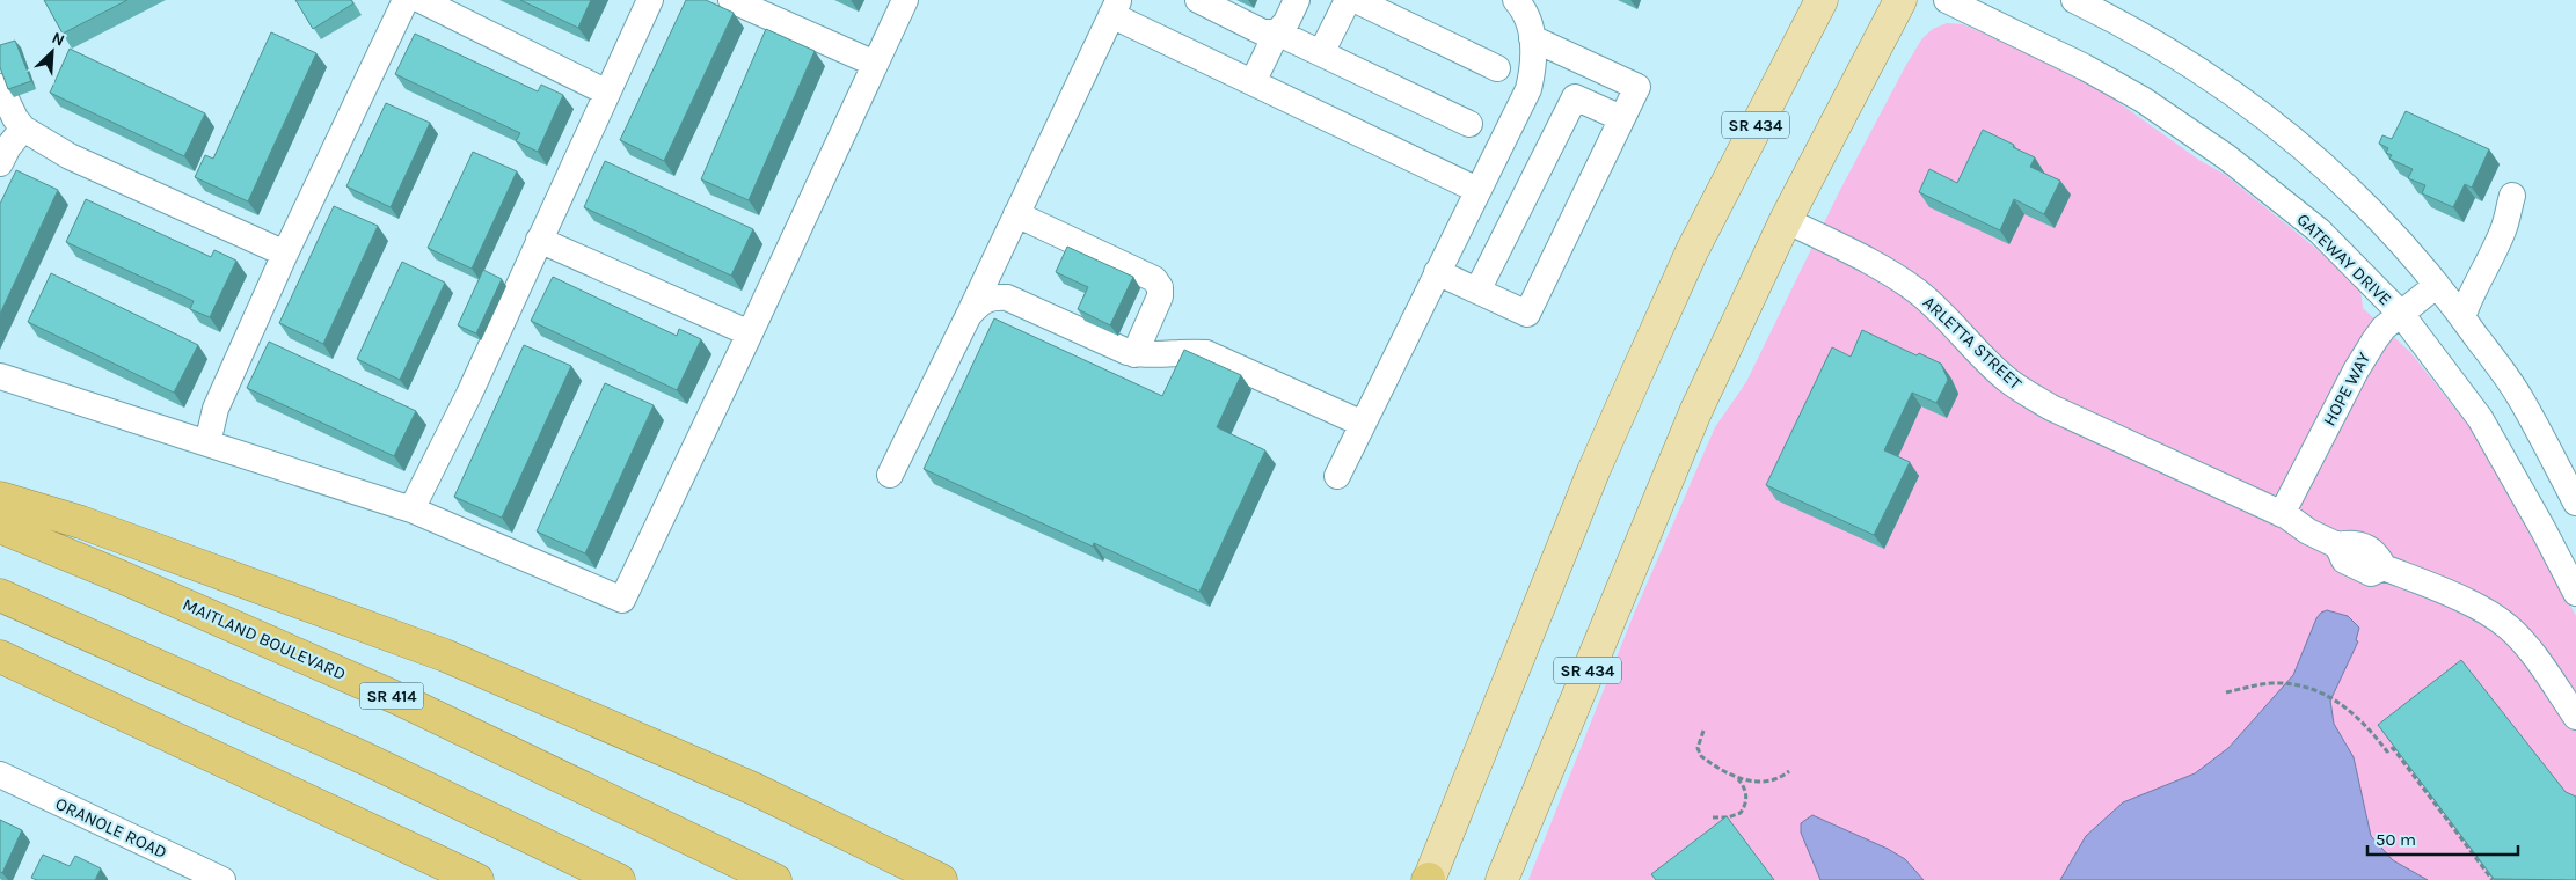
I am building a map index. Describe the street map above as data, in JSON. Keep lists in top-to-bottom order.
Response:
{
  "streets": {
    "highway": ["MAITLAND BOULEVARD", "SR 414"],
    "main road": ["SR 434"],
    "street": [
      "GATEWAY DRIVE",
      "ARLETTA STREET",
      "HOPE WAY",
      "ORANOLE ROAD"
    ]
  },
  "crossings": [
    ["SR 434", "ARLETTA STREET"],
    ["GATEWAY DRIVE", "HOPE WAY"],
    ["ARLETTA STREET", "HOPE WAY"]
  ],
  "scale_bar": "50 m",
  "north": "top right"
}
